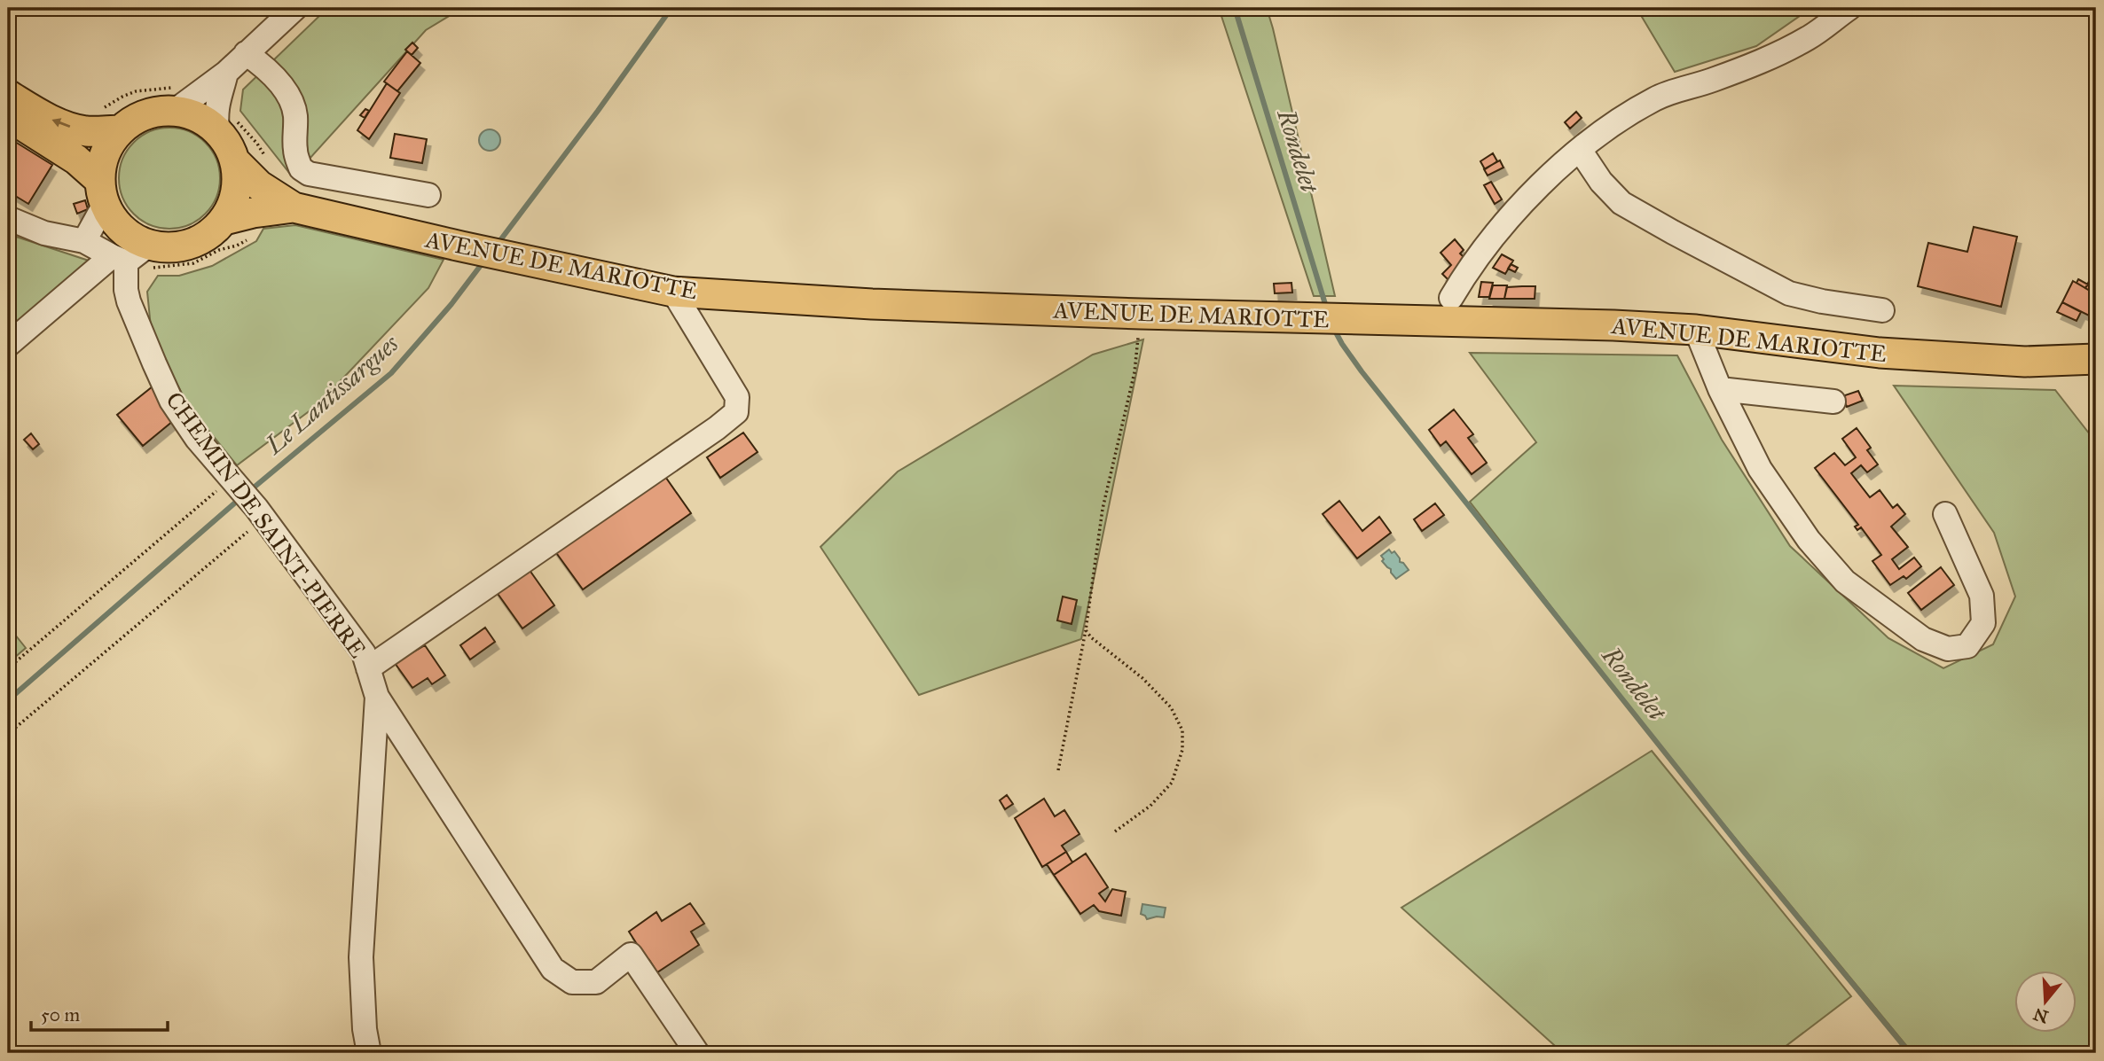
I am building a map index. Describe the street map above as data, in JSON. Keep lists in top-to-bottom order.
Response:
{
  "streets": {
    "main road": ["AVENUE DE MARIOTTE"],
    "street": ["CHEMIN DE SAINT-PIERRE"]
  },
  "water": ["Rondelet", "Le Lantissargues"],
  "scale_bar": "50 m",
  "north": "bottom"
}
